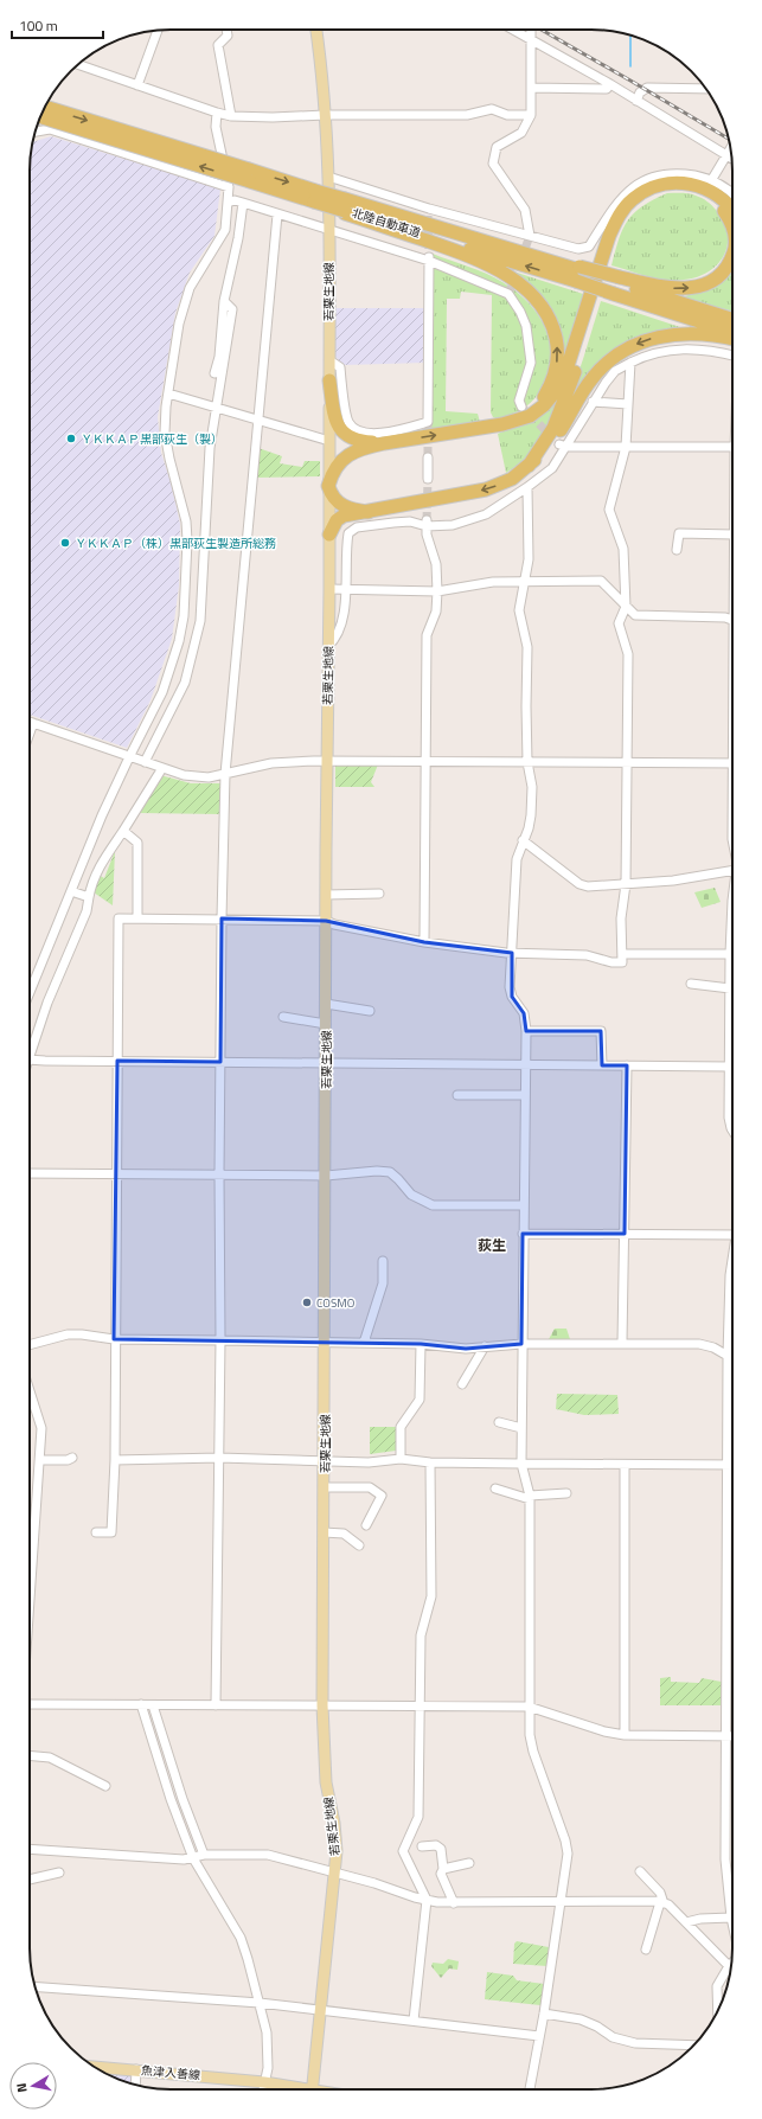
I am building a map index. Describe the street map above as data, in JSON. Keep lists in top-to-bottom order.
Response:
{
  "streets": {
    "highway": ["北陸自動車道"],
    "main road": ["若栗生地線", "魚津入善線"]
  },
  "districts": ["荻生"],
  "places": ["ＹＫＫＡＰ黒部荻生（製）", "ＹＫＫＡＰ（株）黒部荻生製造所総務", "COSMO"],
  "scale_bar": "100 m",
  "north": "left"
}
